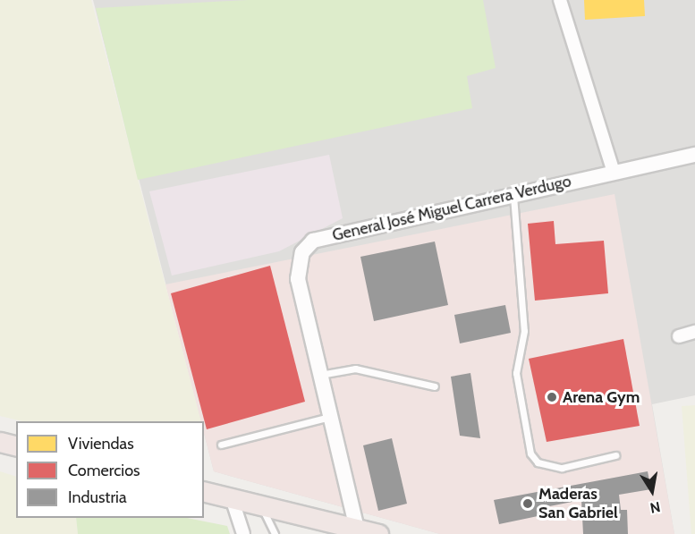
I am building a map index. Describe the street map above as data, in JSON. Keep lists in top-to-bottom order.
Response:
{
  "streets": {
    "street": ["General José Miguel Carrera Verdugo"]
  },
  "places": ["Arena Gym", "Maderas San Gabriel"],
  "legend": ["Viviendas", "Comercios", "Industria"],
  "north": "bottom"
}
